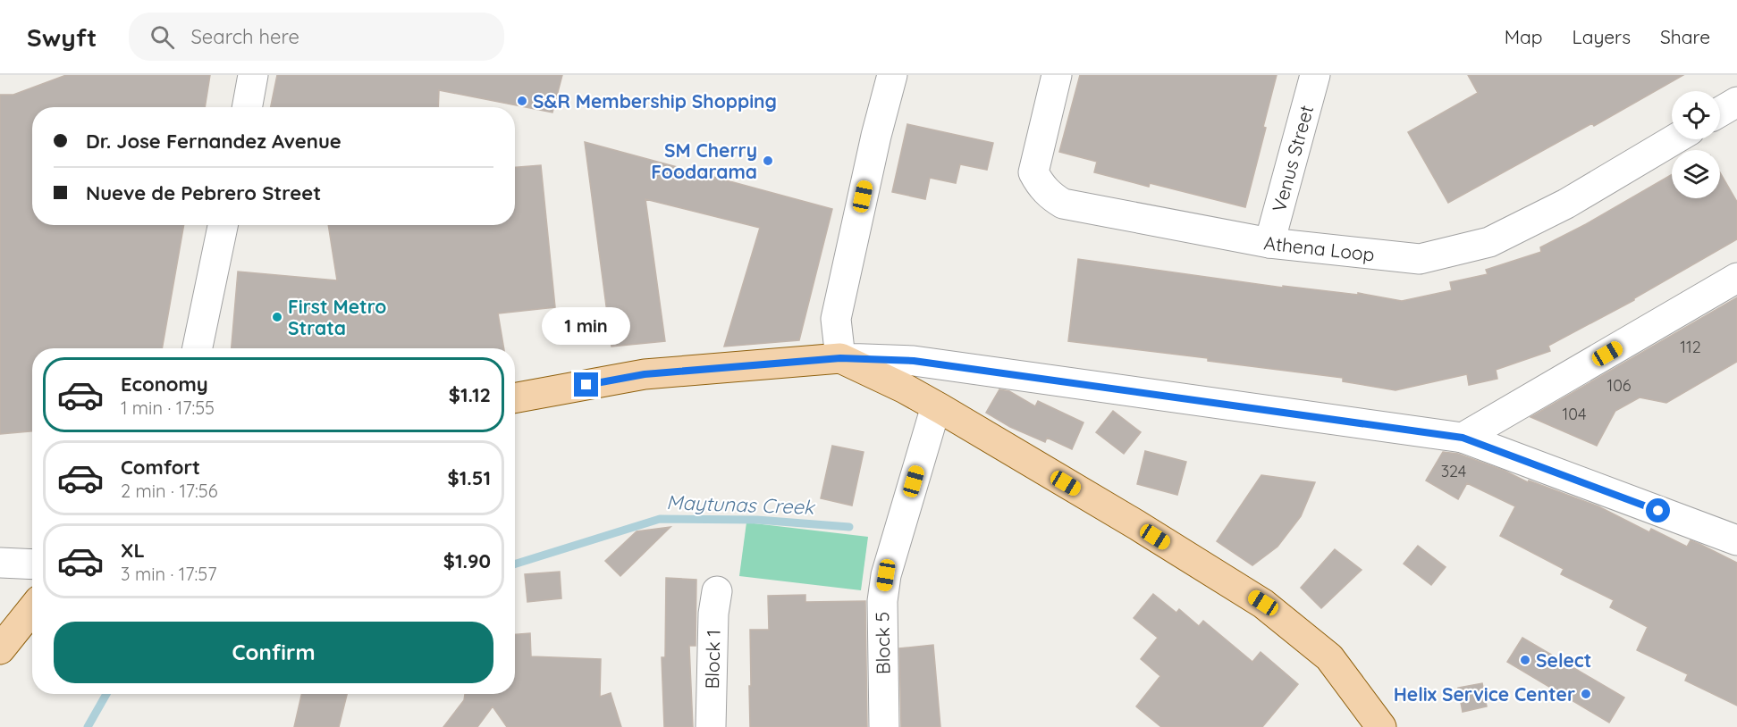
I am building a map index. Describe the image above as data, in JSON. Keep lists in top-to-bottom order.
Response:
{
  "streets": {
    "street": [
      "Venus Street",
      "Athena Loop",
      "Block 5",
      "Block 1"
    ]
  },
  "crossings": [
    ["Venus Street", "Athena Loop"]
  ],
  "water": ["Maytunas Creek"],
  "places": [
    "S&R Membership Shopping",
    "SM Cherry Foodarama",
    "First Metro Strata",
    "Select",
    "Helix Service Center"
  ],
  "house_numbers": [
    "112",
    "106",
    "104",
    "324"
  ],
  "page": {
    "header": "Swyft",
    "search": "Search here",
    "nav": ["Map", "Layers", "Share"],
    "banner": ["Dr. Jose Fernandez Avenue", "Nueve de Pebrero Street"],
    "bubble": "1 min",
    "list": [
      {
        "name": "Economy",
        "note": "1 min · 17:55",
        "value": "$1.12"
      },
      {
        "name": "Comfort",
        "note": "2 min · 17:56",
        "value": "$1.51"
      },
      {
        "name": "XL",
        "note": "3 min · 17:57",
        "value": "$1.90"
      }
    ],
    "buttons": "Confirm"
  }
}
